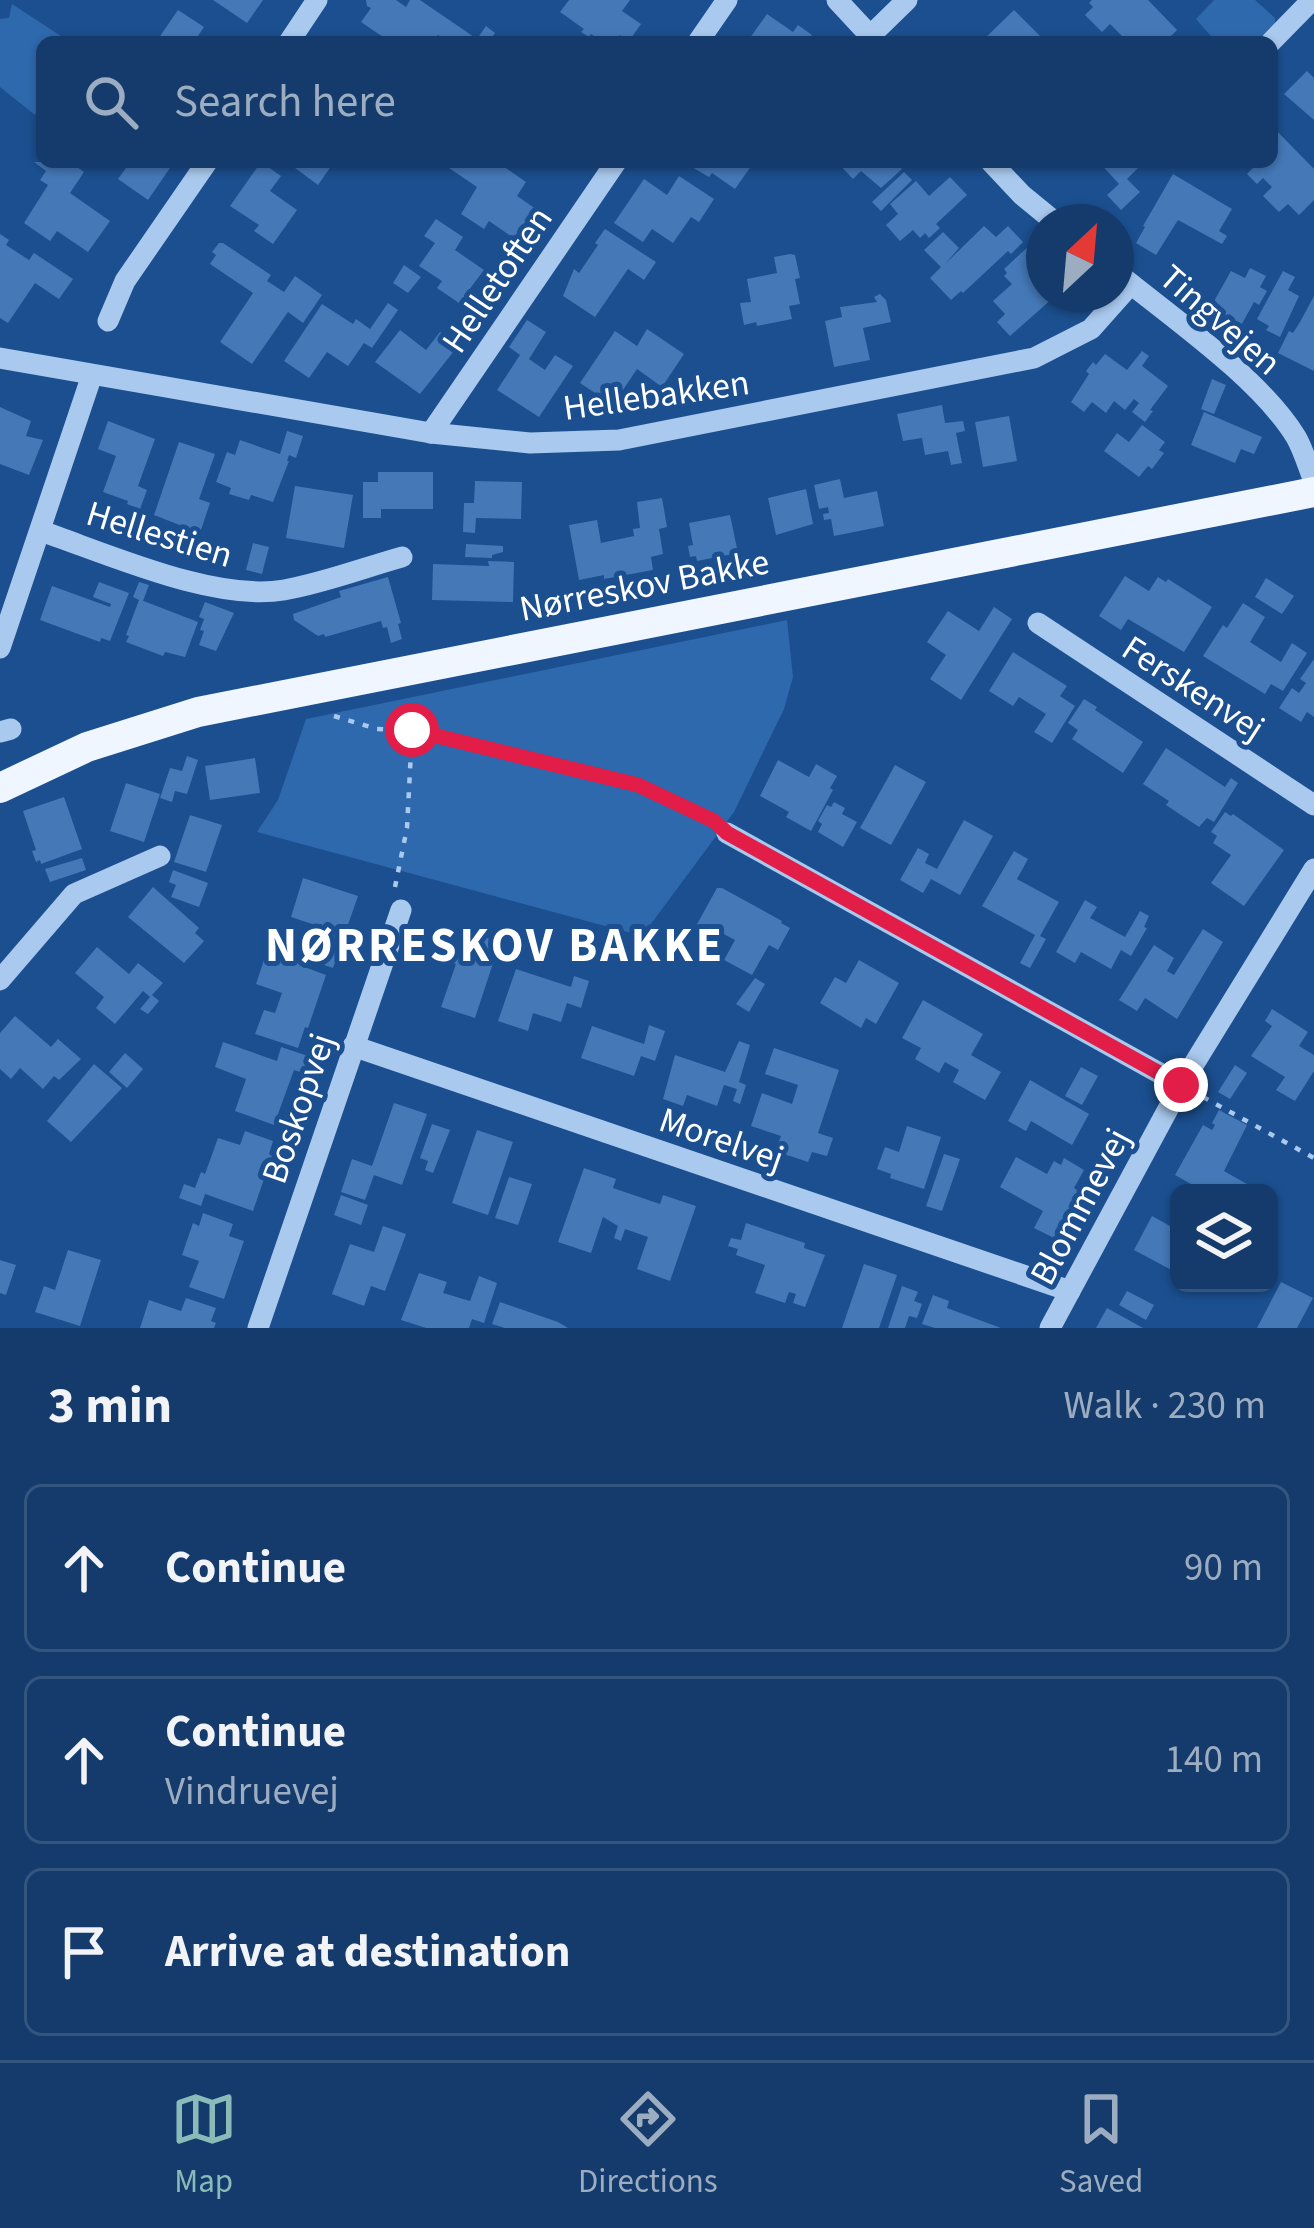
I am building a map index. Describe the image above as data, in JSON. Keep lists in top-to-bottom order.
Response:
{
  "streets": {
    "main road": ["Nørreskov Bakke"],
    "street": [
      "Helletoften",
      "Tingvejen",
      "Hellebakken",
      "Hellestien",
      "Ferskenvej",
      "Boskopvej",
      "Morelvej",
      "Blommevej"
    ]
  },
  "crossings": [
    ["Helletoften", "Hellebakken"],
    ["Hellebakken", "Hellestien"],
    ["Boskopvej", "Morelvej"],
    ["Morelvej", "Blommevej"]
  ],
  "districts": ["NØRRESKOV BAKKE"],
  "north": "top right",
  "page": {
    "search": "Search here",
    "heading": ["3 min", "Walk · 230 m"],
    "list": [
      ["Continue", "90 m"],
      ["Continue", "Vindruevej", "140 m"],
      "Arrive at destination"
    ],
    "nav": ["Map", "Directions", "Saved"]
  }
}
